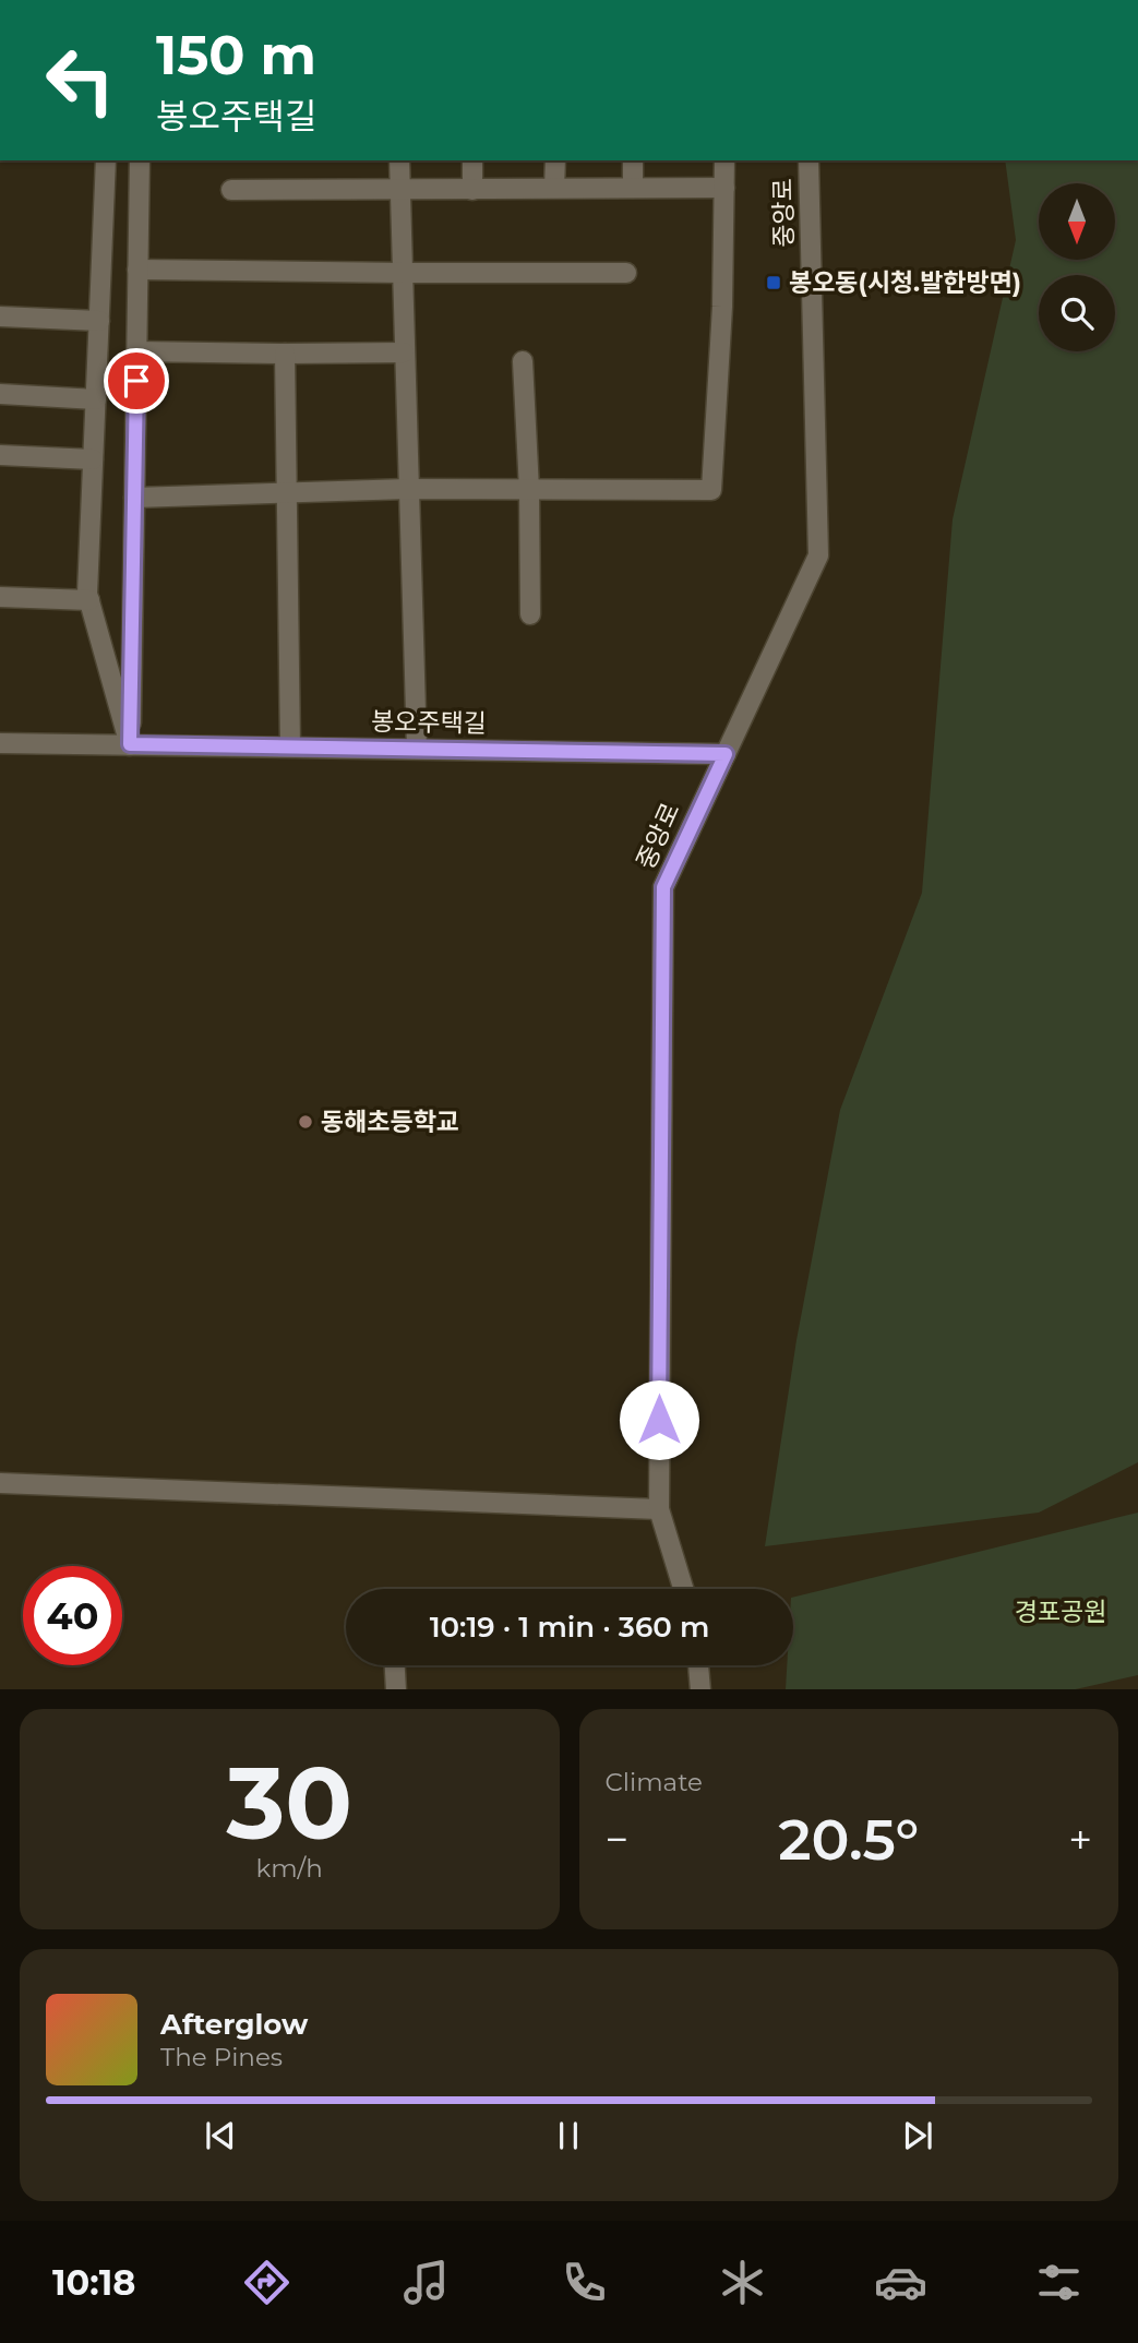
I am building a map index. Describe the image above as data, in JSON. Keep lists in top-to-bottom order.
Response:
{
  "streets": {
    "street": ["중앙로", "봉오주택길"]
  },
  "crossings": [
    ["중앙로", "봉오주택길"]
  ],
  "parks": ["경포공원"],
  "places": {
    "transit": ["봉오동(시청.발한방면)"],
    "other": ["동해초등학교"]
  },
  "north": "bottom",
  "page": {
    "turn": ["150 m", "봉오주택길"],
    "limit": "40",
    "trip": "10:19 · 1 min · 360 m",
    "tile": [
      ["30", "km/h"],
      "Climate"
    ],
    "heat": ["−", "20.5°", "+"],
    "song": ["Afterglow", "The Pines"],
    "tabs": "10:18"
  }
}
